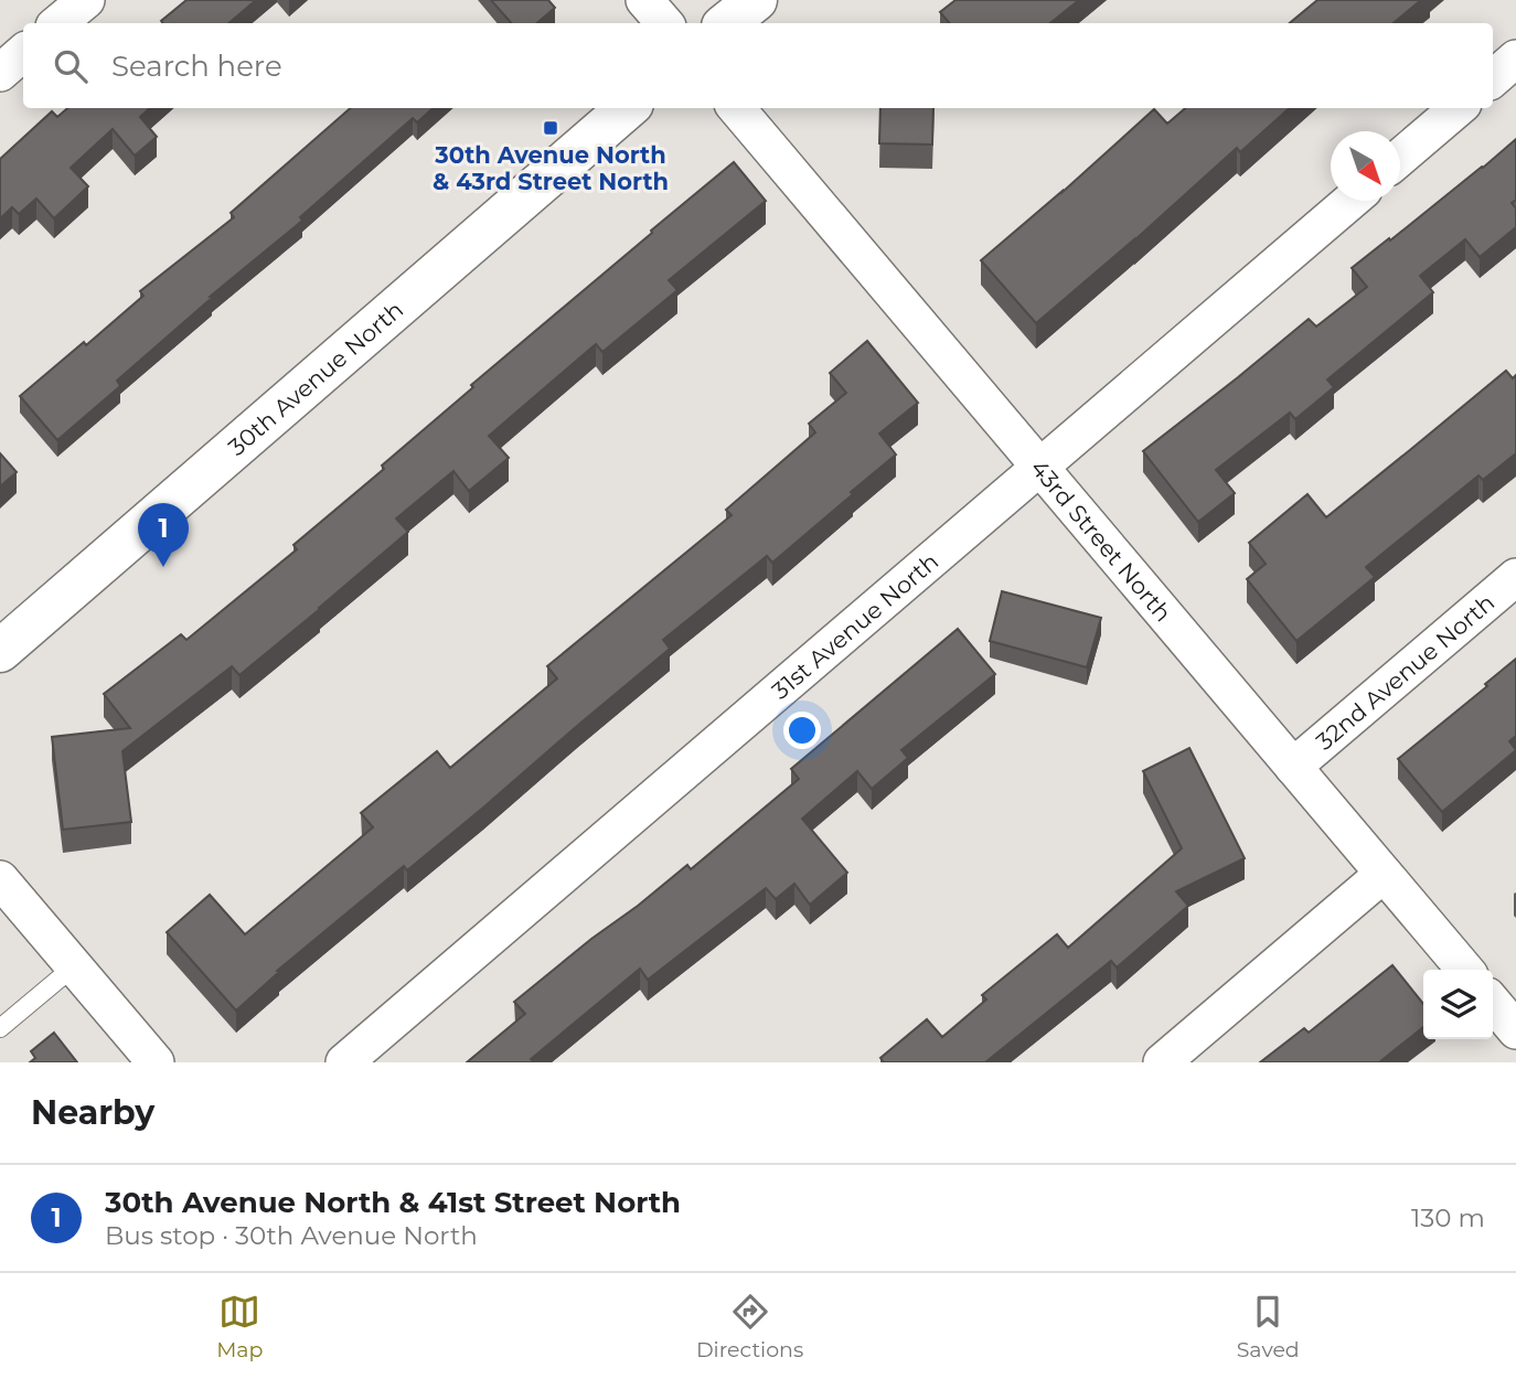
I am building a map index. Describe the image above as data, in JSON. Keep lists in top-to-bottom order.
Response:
{
  "streets": {
    "street": [
      "30th Avenue North",
      "43rd Street North",
      "31st Avenue North",
      "32nd Avenue North"
    ]
  },
  "crossings": [
    ["43rd Street North", "31st Avenue North"],
    ["43rd Street North", "32nd Avenue North"]
  ],
  "places": {
    "transit": ["30th Avenue North & 43rd Street North"]
  },
  "north": "bottom right",
  "page": {
    "search": "Search here",
    "pins": "1",
    "heading": "Nearby",
    "list": [
      {
        "mark": "1",
        "name": "30th Avenue North & 41st Street North",
        "note": "Bus stop · 30th Avenue North",
        "value": "130 m"
      }
    ],
    "nav": ["Map", "Directions", "Saved"]
  }
}
